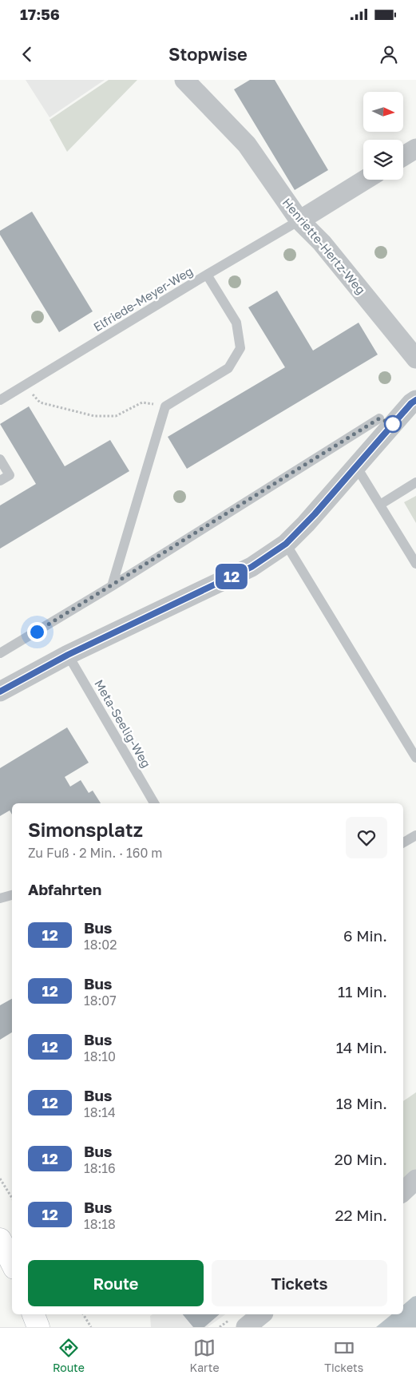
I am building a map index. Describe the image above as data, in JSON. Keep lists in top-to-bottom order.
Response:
{
  "streets": {
    "street": ["Henriette-Hertz-Weg"],
    "lane": ["Elfriede-Meyer-Weg", "Meta-Seelig-Weg"]
  },
  "crossings": [
    ["Henriette-Hertz-Weg", "Elfriede-Meyer-Weg"]
  ],
  "lines": ["bus line 12"],
  "north": "right",
  "page": {
    "status": "17:56",
    "header": "Stopwise",
    "on_map": "12",
    "heading": [
      ["Simonsplatz", "Zu Fuß · 2 Min. · 160 m"],
      "Abfahrten"
    ],
    "list": [
      {
        "mark": "12",
        "name": "Bus",
        "note": "18:02",
        "value": "6 Min."
      },
      {
        "mark": "12",
        "name": "Bus",
        "note": "18:07",
        "value": "11 Min."
      },
      {
        "mark": "12",
        "name": "Bus",
        "note": "18:10",
        "value": "14 Min."
      },
      {
        "mark": "12",
        "name": "Bus",
        "note": "18:14",
        "value": "18 Min."
      },
      {
        "mark": "12",
        "name": "Bus",
        "note": "18:16",
        "value": "20 Min."
      },
      {
        "mark": "12",
        "name": "Bus",
        "note": "18:18",
        "value": "22 Min."
      }
    ],
    "buttons": ["Route", "Tickets"],
    "tabs": ["Route", "Karte", "Tickets"]
  }
}
